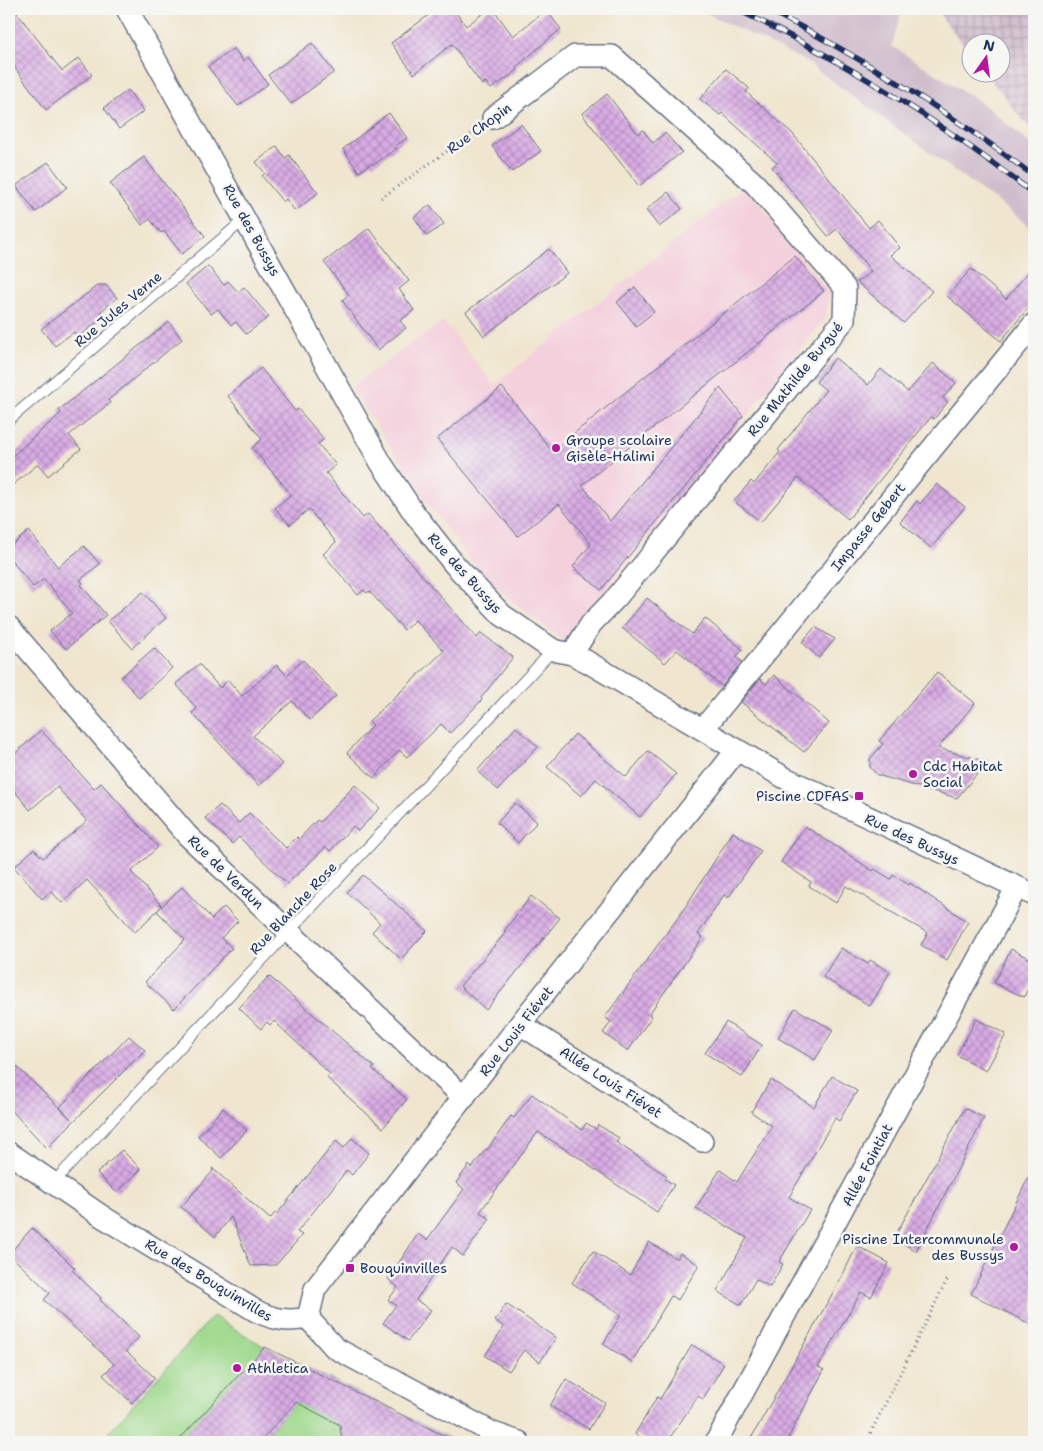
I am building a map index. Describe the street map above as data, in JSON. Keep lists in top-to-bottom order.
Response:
{
  "streets": {
    "street": [
      "Rue Chopin",
      "Rue des Bussys",
      "Rue Mathilde Burgué",
      "Impasse Gebert",
      "Rue de Verdun",
      "Rue Louis Fiévet",
      "Allée Louis Fiévet",
      "Allée Fointiat",
      "Rue des Bouquinvilles"
    ],
    "lane": ["Rue Jules Verne", "Rue Blanche Rose"]
  },
  "crossings": [
    ["Rue Chopin", "Rue Mathilde Burgué"],
    ["Rue des Bussys", "Rue Jules Verne"],
    ["Rue des Bussys", "Rue Mathilde Burgué"],
    ["Rue des Bussys", "Impasse Gebert"],
    ["Rue des Bussys", "Rue Blanche Rose"],
    ["Rue des Bussys", "Rue Louis Fiévet"],
    ["Rue des Bussys", "Allée Fointiat"],
    ["Rue Mathilde Burgué", "Rue Blanche Rose"],
    ["Rue de Verdun", "Rue Blanche Rose"],
    ["Rue de Verdun", "Rue Louis Fiévet"],
    ["Rue Blanche Rose", "Rue des Bouquinvilles"],
    ["Rue Louis Fiévet", "Allée Louis Fiévet"],
    ["Rue Louis Fiévet", "Rue des Bouquinvilles"]
  ],
  "places": {
    "other": [
      "Groupe scolaire Gisèle-Halimi",
      "Cdc Habitat Social",
      "Piscine Intercommunale des Bussys",
      "Athletica"
    ],
    "transit": ["Piscine CDFAS", "Bouquinvilles"]
  },
  "north": "top"
}
